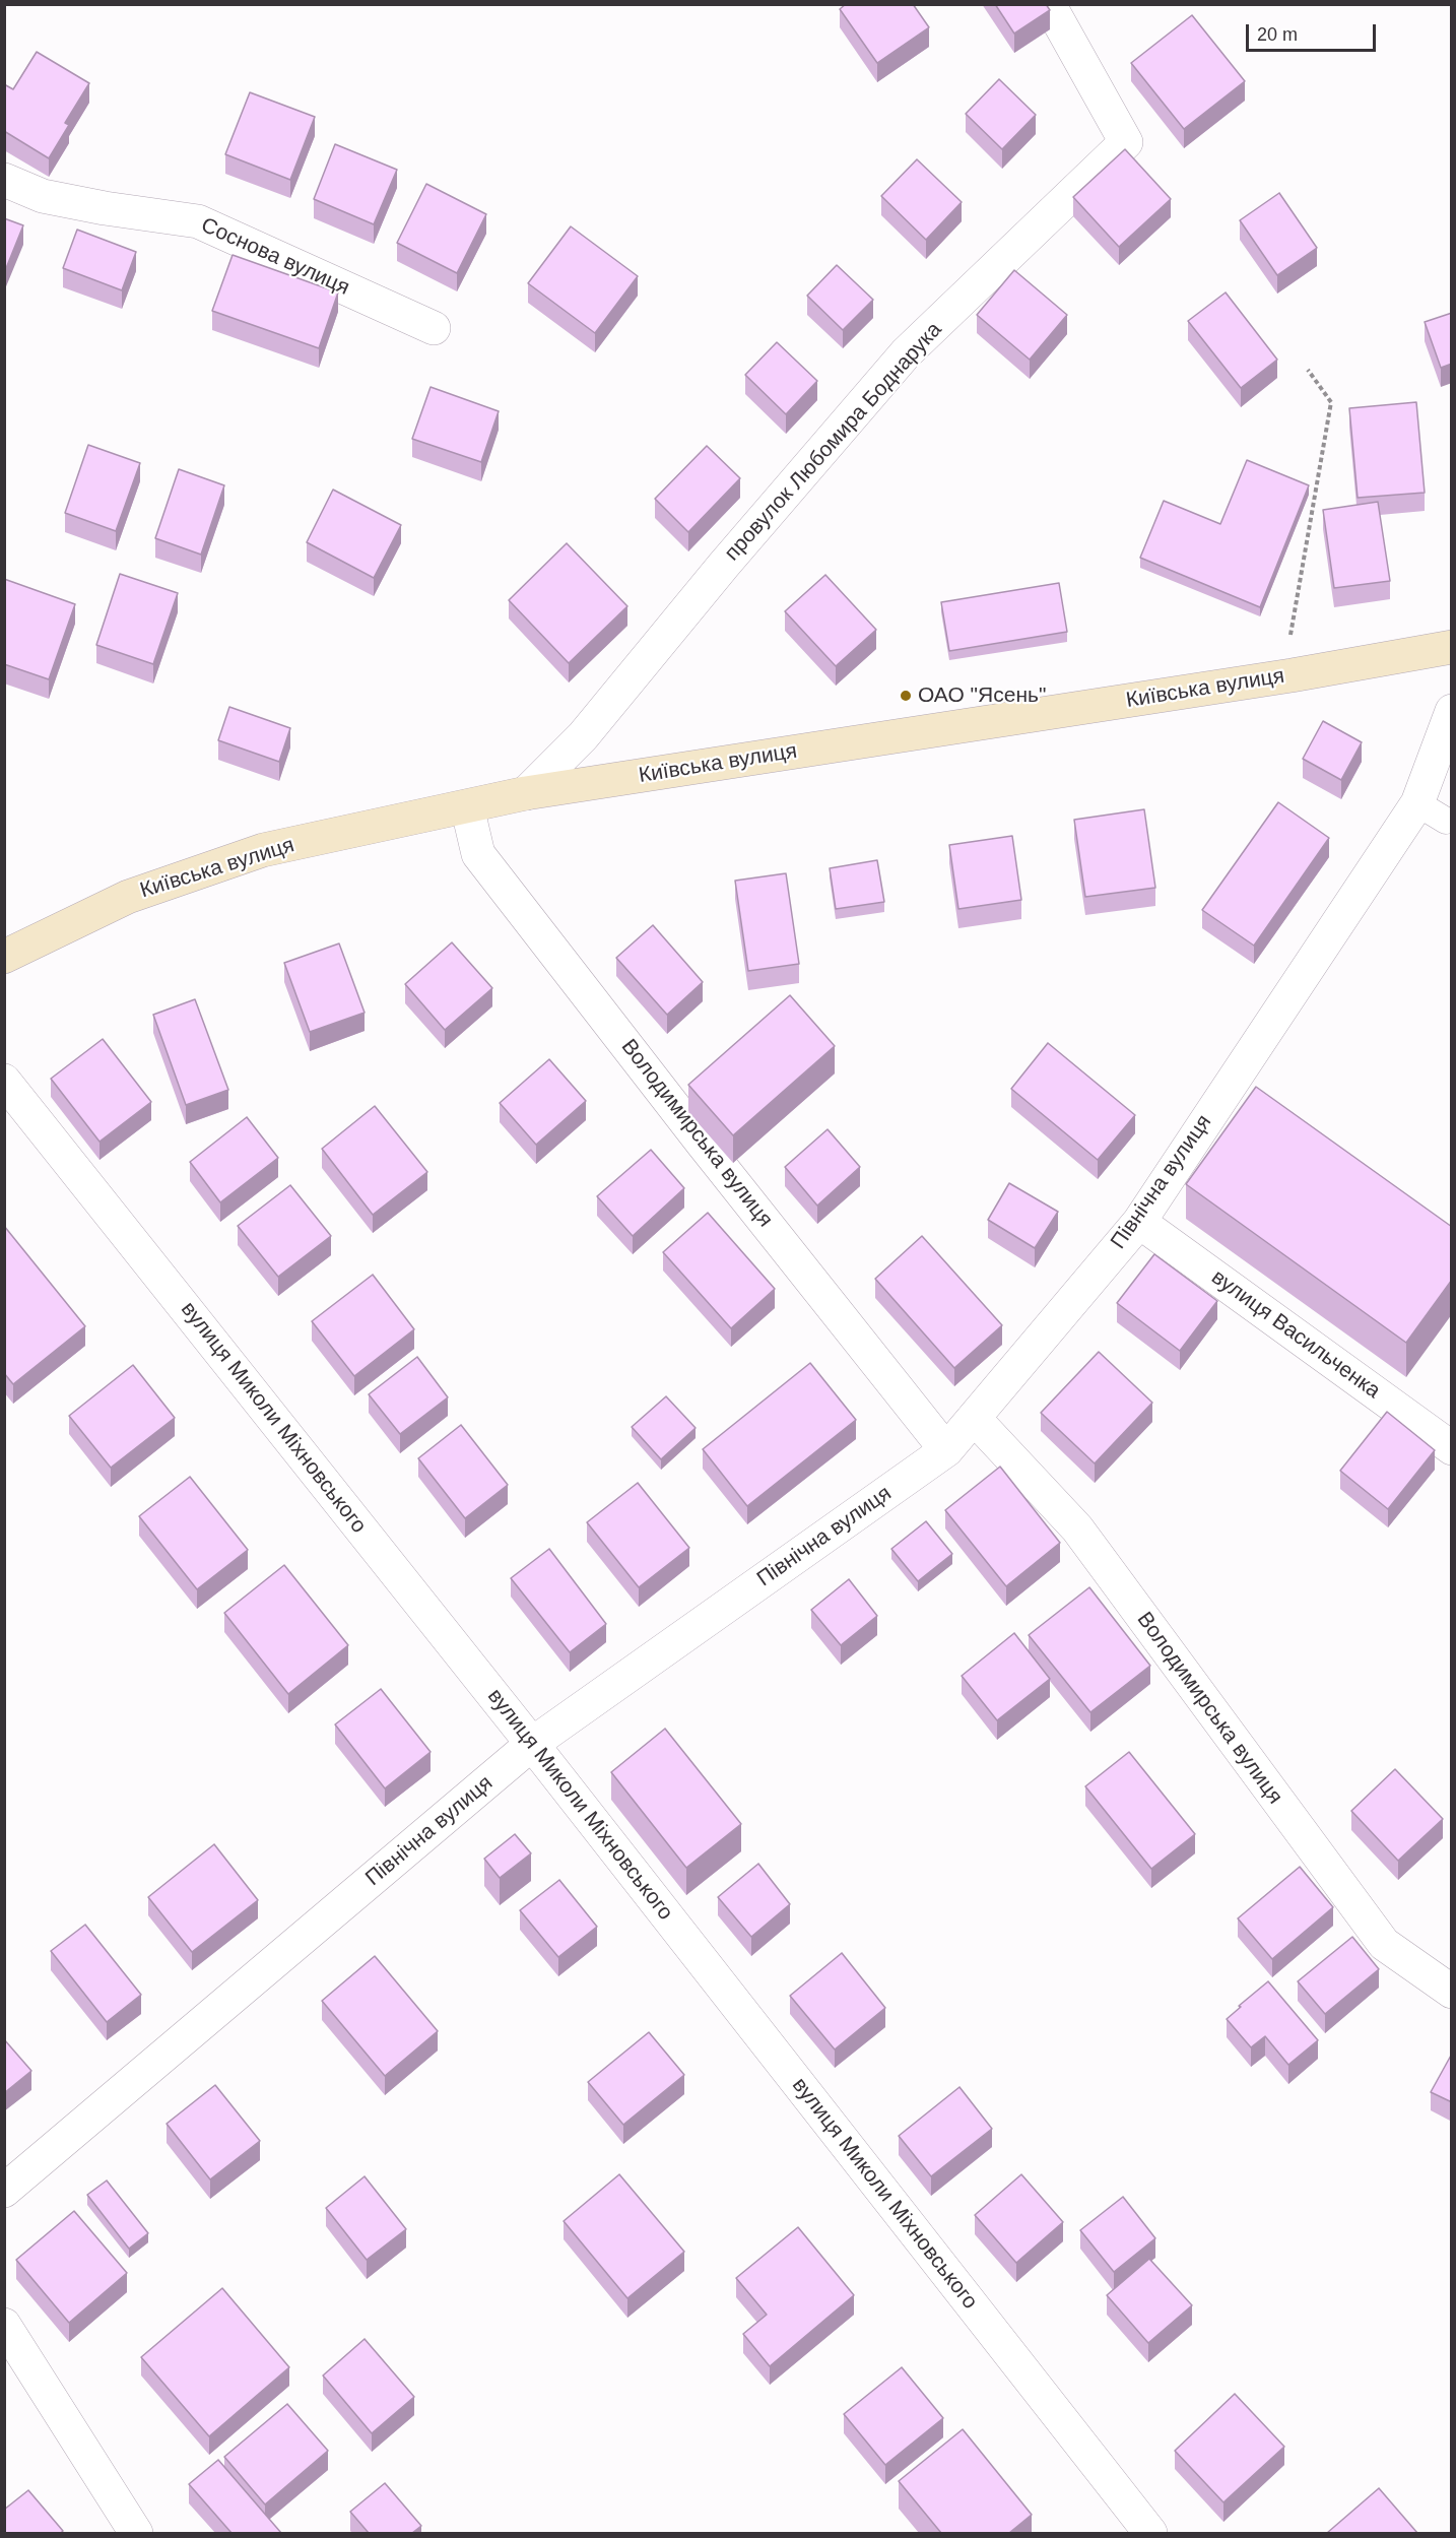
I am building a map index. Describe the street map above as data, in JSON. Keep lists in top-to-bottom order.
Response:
{
  "streets": {
    "main road": ["Київська вулиця"],
    "street": [
      "Соснова вулиця",
      "провулок Любомира Боднарука",
      "Володимирська вулиця",
      "Північна вулиця",
      "вулиця Васильченка",
      "вулиця Миколи Міхновського"
    ]
  },
  "crossings": [
    ["провулок Любомира Боднарука", "Київська вулиця"],
    ["Київська вулиця", "Володимирська вулиця"],
    ["Володимирська вулиця", "Північна вулиця"],
    ["Північна вулиця", "вулиця Васильченка"],
    ["Північна вулиця", "вулиця Миколи Міхновського"]
  ],
  "places": ["ОАО \"Ясень\""],
  "scale_bar": "20 m"
}
